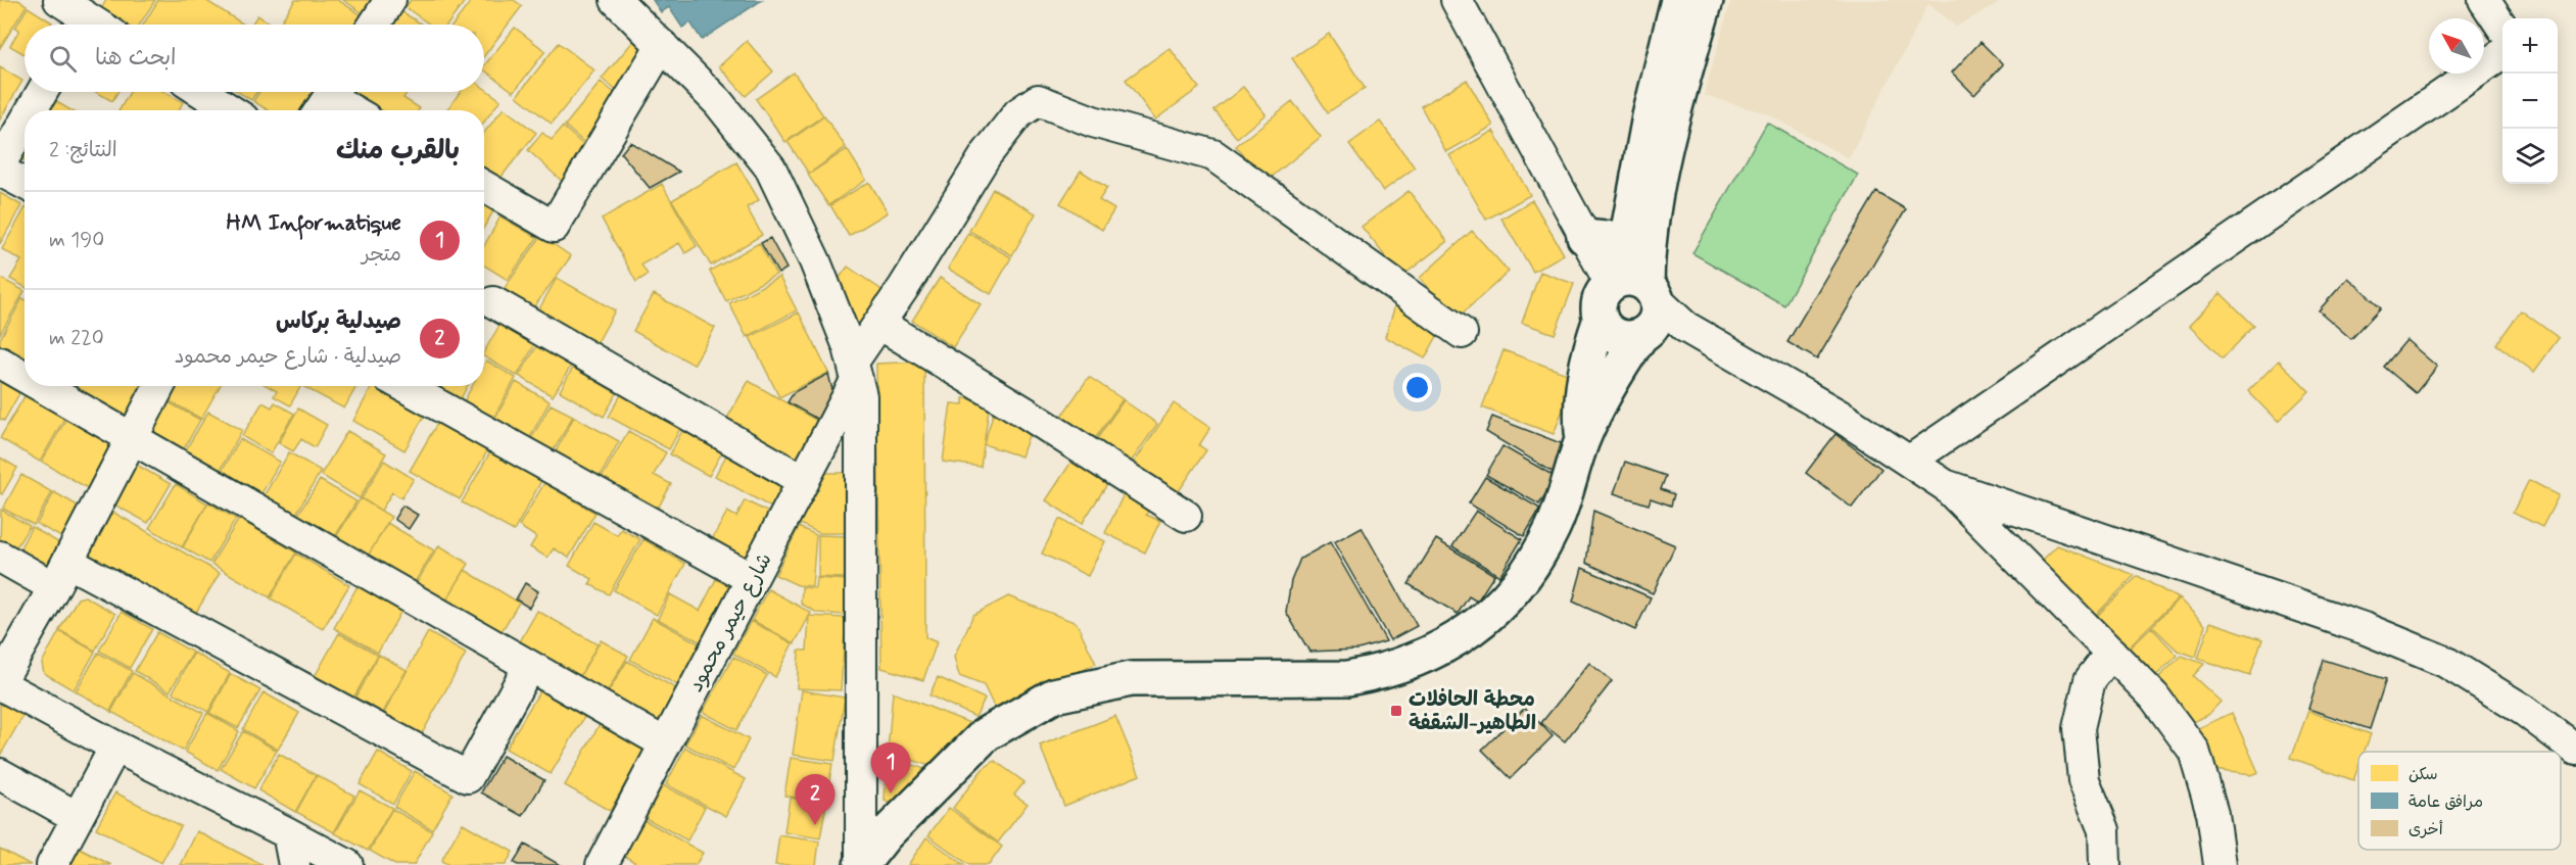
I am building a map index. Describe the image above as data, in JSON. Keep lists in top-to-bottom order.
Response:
{
  "streets": {
    "street": ["شارع حيمر محمود"]
  },
  "places": {
    "transit": ["محطة الحافلات الطاهير-الشقفة"]
  },
  "legend": ["سكن", "مرافق عامة", "أخرى"],
  "north": "top left",
  "page": {
    "map_buttons": ["+", "−"],
    "search": "ابحث هنا",
    "heading": ["بالقرب منك", "النتائج: 2"],
    "list": [
      {
        "mark": "1",
        "name": "HM Informatique",
        "note": "متجر",
        "value": "190 m"
      },
      {
        "mark": "2",
        "name": "صيدلية بركاس",
        "note": "صيدلية · شارع حيمر محمود",
        "value": "220 m"
      }
    ],
    "pins": ["1", "2"]
  }
}
